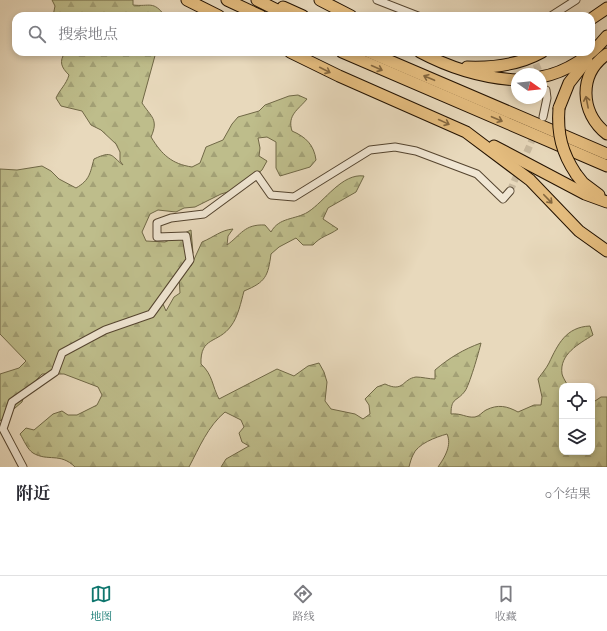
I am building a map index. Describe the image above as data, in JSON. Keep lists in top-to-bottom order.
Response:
{
  "north": "right",
  "page": {
    "search": "搜索地点",
    "heading": ["附近", "0个结果"],
    "nav": ["地图", "路线", "收藏"]
  }
}
